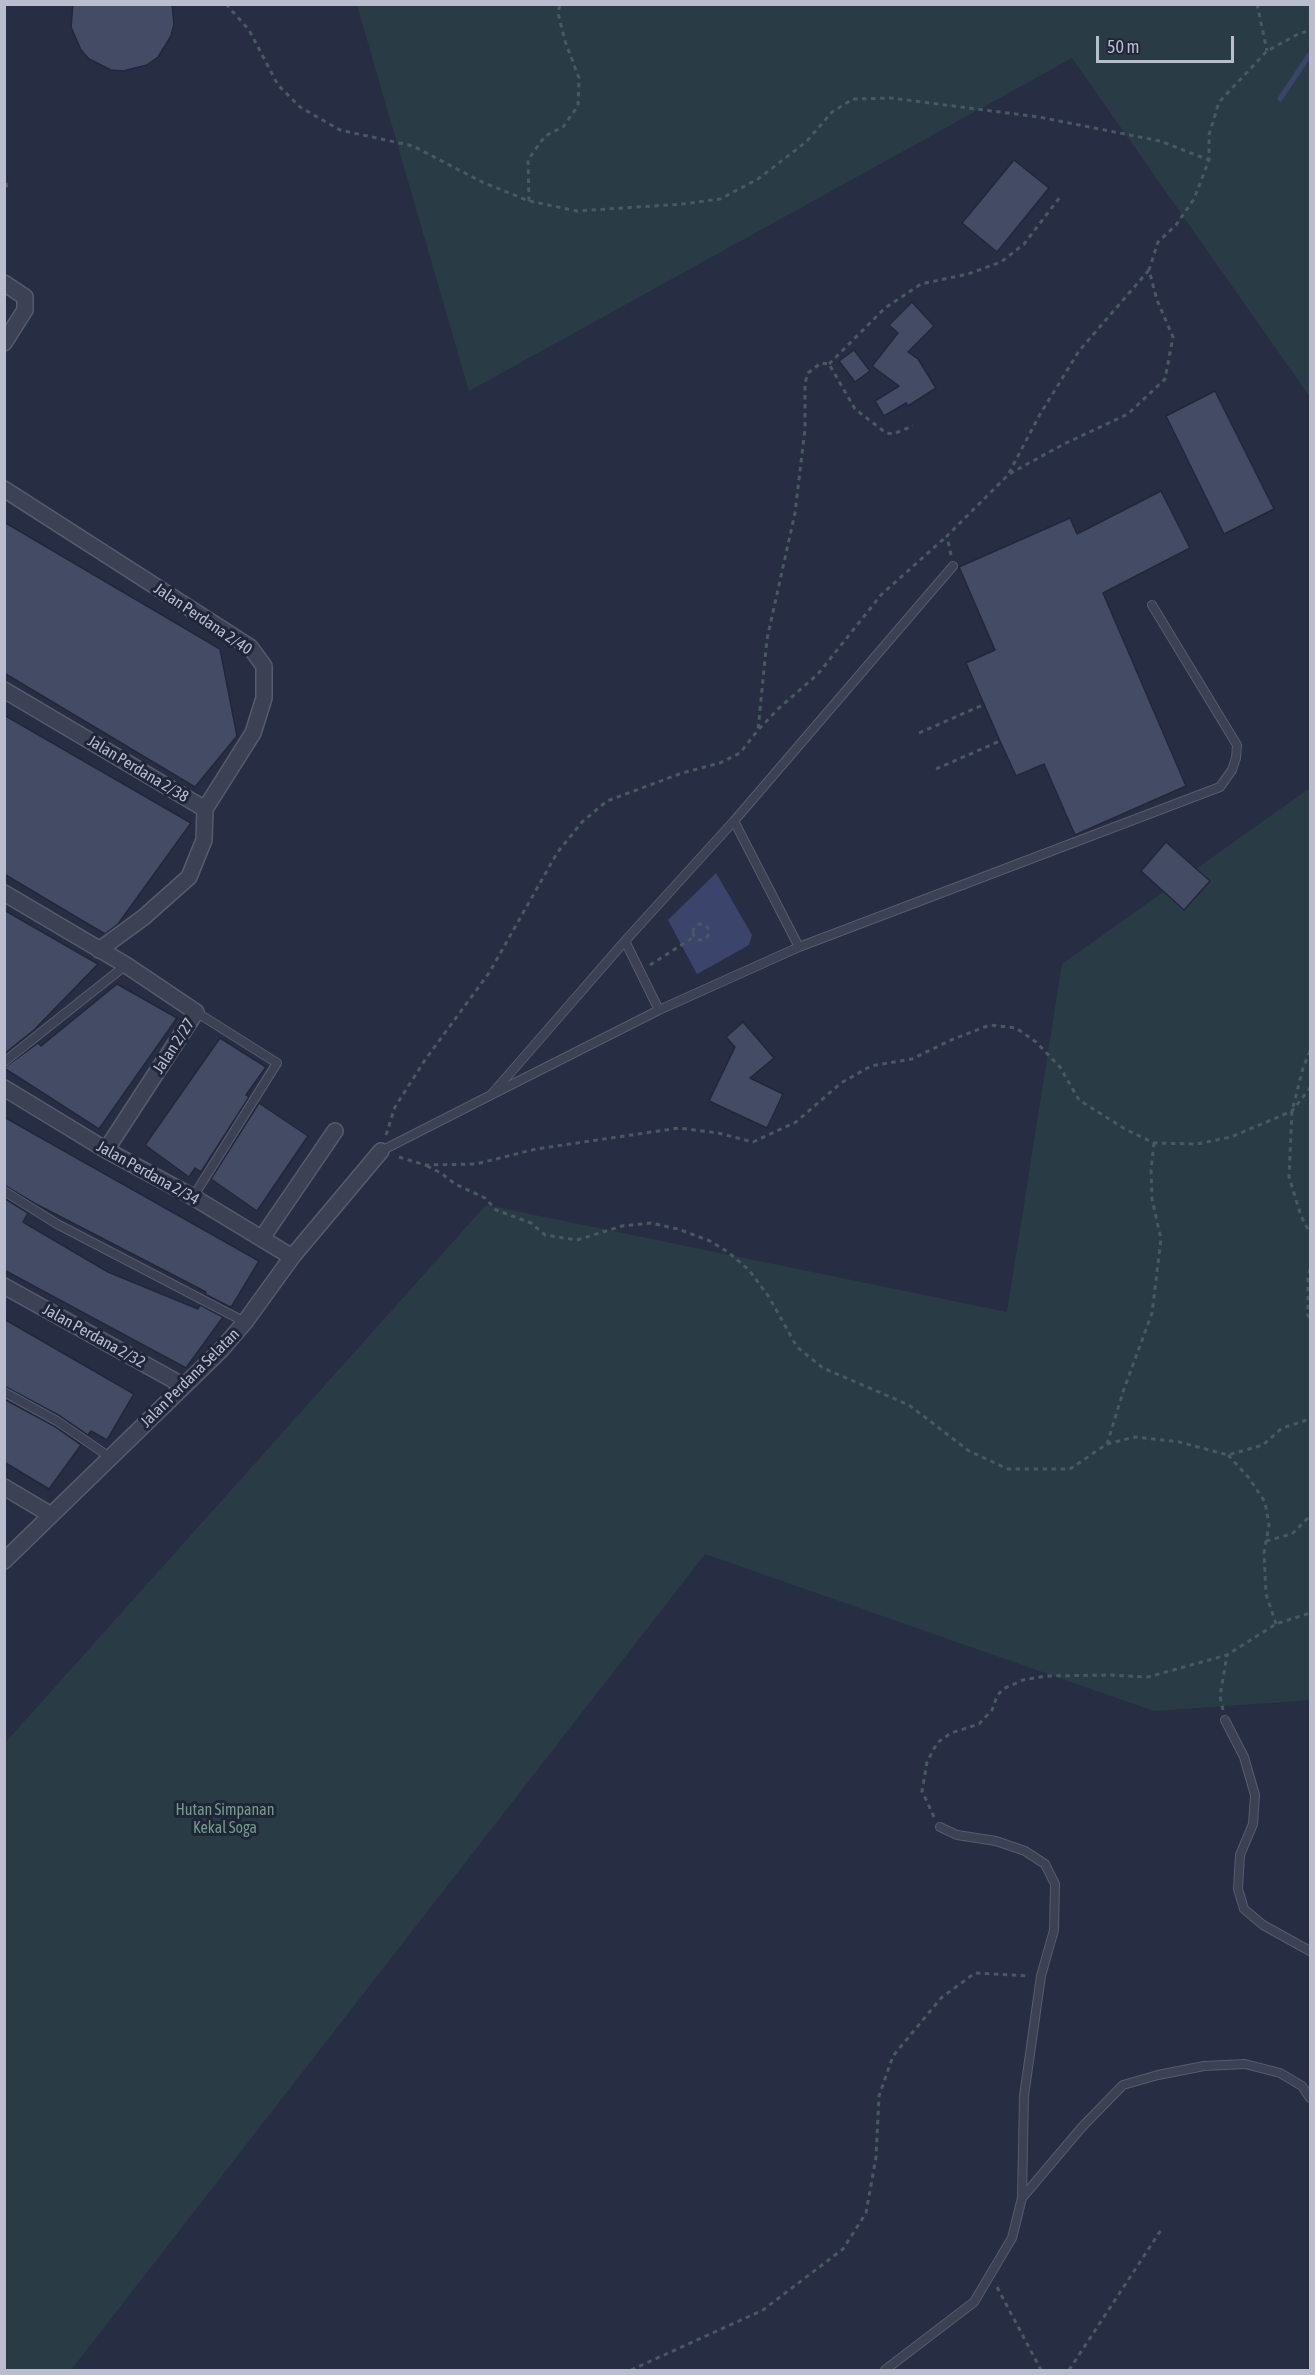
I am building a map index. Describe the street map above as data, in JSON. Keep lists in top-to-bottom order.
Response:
{
  "streets": {
    "street": [
      "Jalan Perdana 2/40",
      "Jalan Perdana 2/38",
      "Jalan 2/27",
      "Jalan Perdana 2/34",
      "Jalan Perdana 2/32",
      "Jalan Perdana Selatan"
    ]
  },
  "crossings": [
    ["Jalan Perdana 2/40", "Jalan Perdana 2/38"],
    ["Jalan Perdana 2/38", "Jalan 2/27"],
    ["Jalan 2/27", "Jalan Perdana 2/34"],
    ["Jalan Perdana 2/34", "Jalan Perdana Selatan"],
    ["Jalan Perdana 2/32", "Jalan Perdana Selatan"]
  ],
  "parks": ["Hutan Simpanan Kekal Soga"],
  "scale_bar": "50 m"
}
